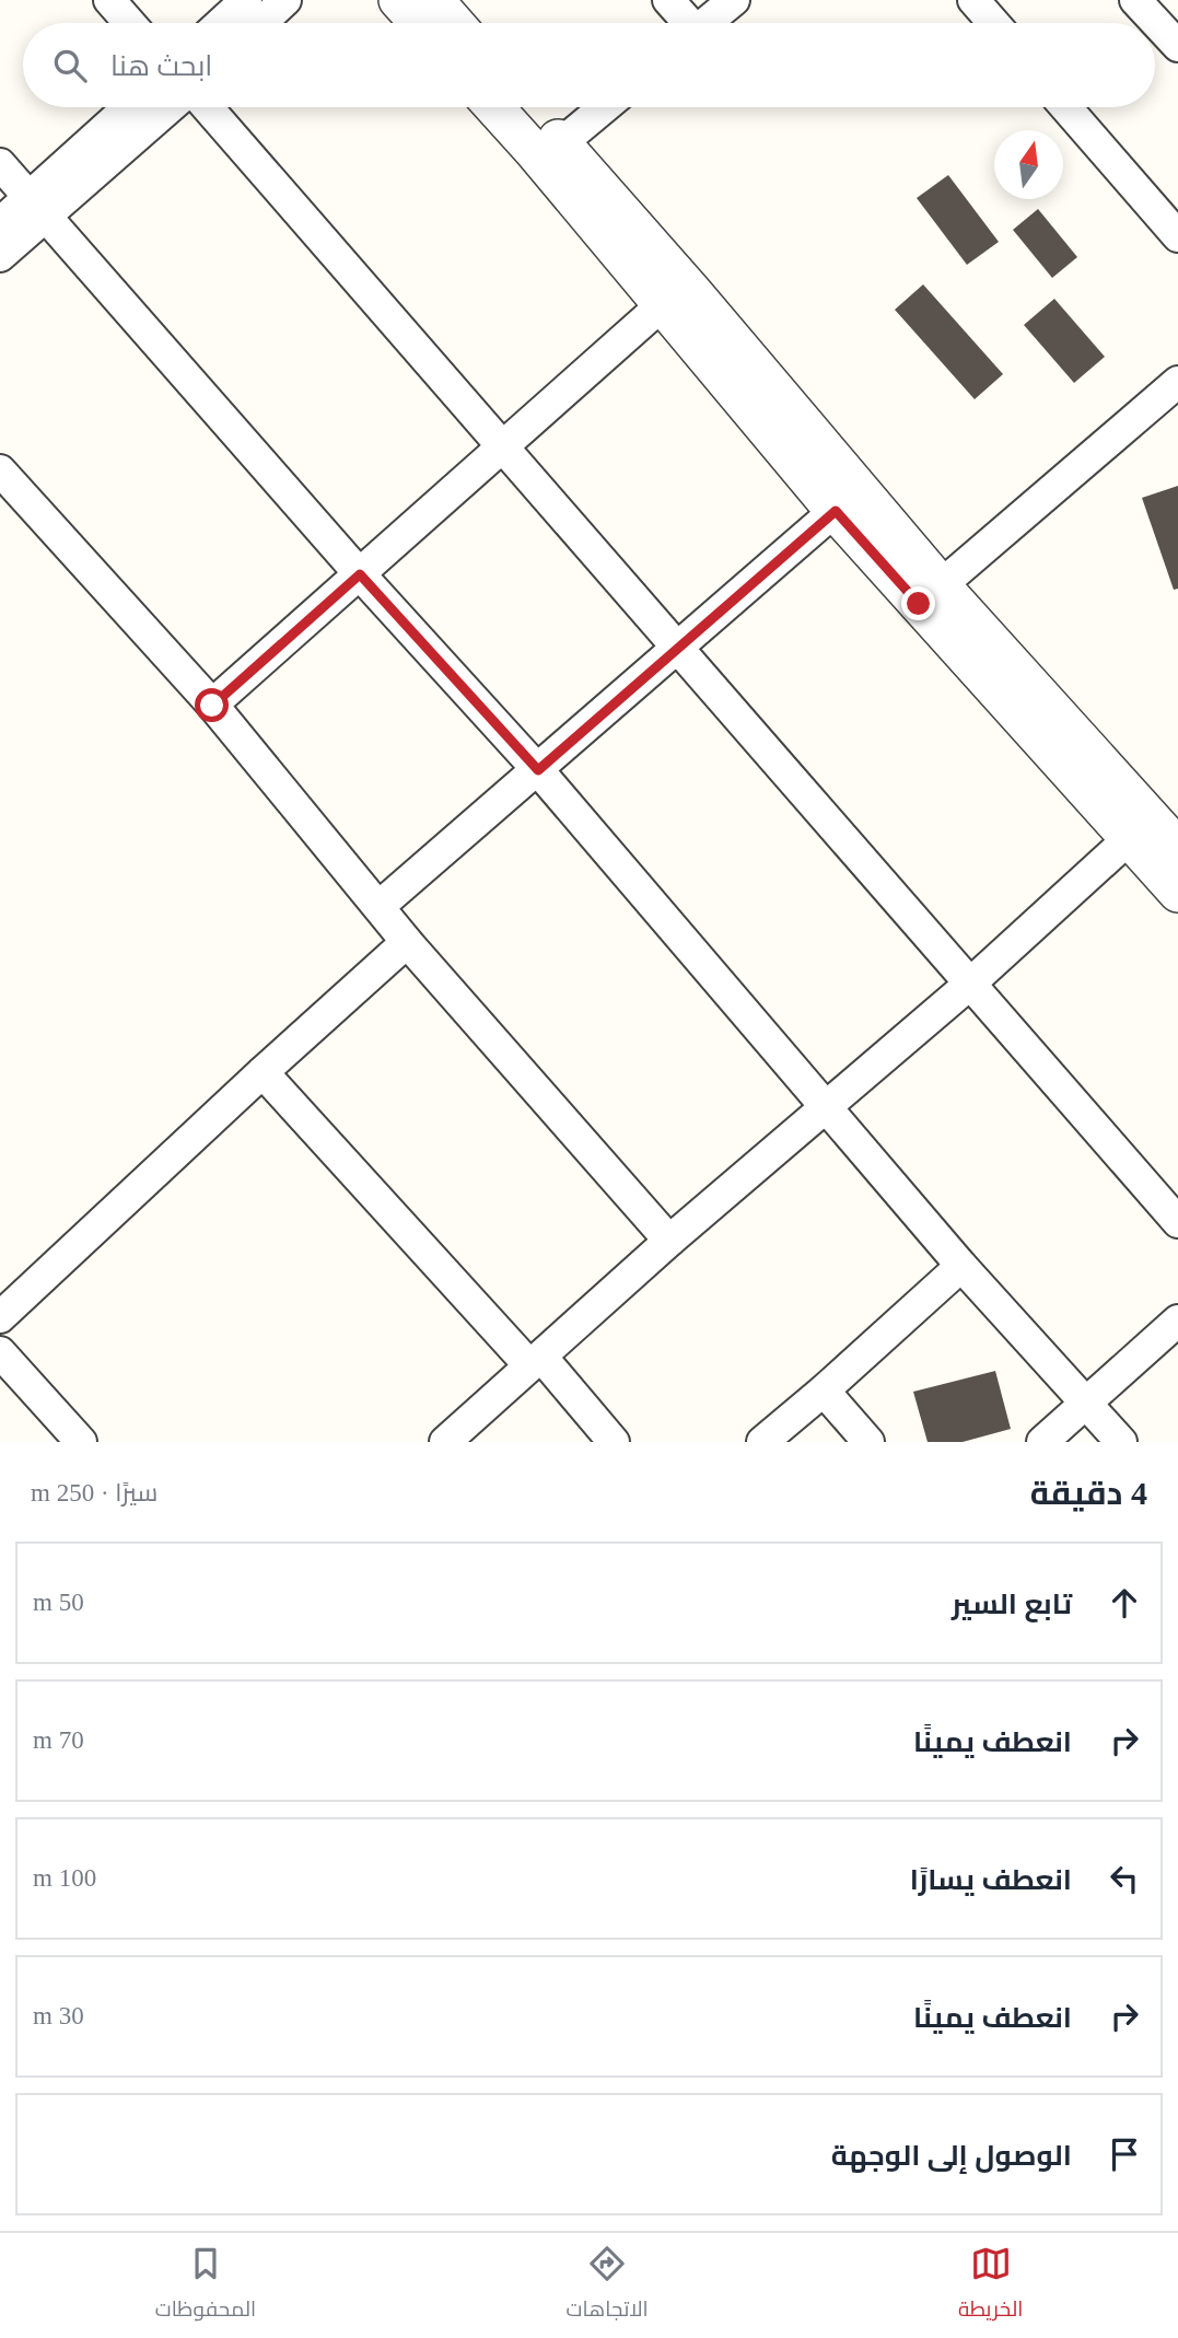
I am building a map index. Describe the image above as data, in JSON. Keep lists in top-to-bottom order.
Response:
{
  "north": "top",
  "page": {
    "search": "ابحث هنا",
    "heading": ["4 دقيقة", "سيرًا · 250 m"],
    "list": [
      ["تابع السير", "50 m"],
      ["انعطف يمينًا", "70 m"],
      ["انعطف يسارًا", "100 m"],
      ["انعطف يمينًا", "30 m"],
      "الوصول إلى الوجهة"
    ],
    "nav": ["الخريطة", "الاتجاهات", "المحفوظات"]
  }
}
